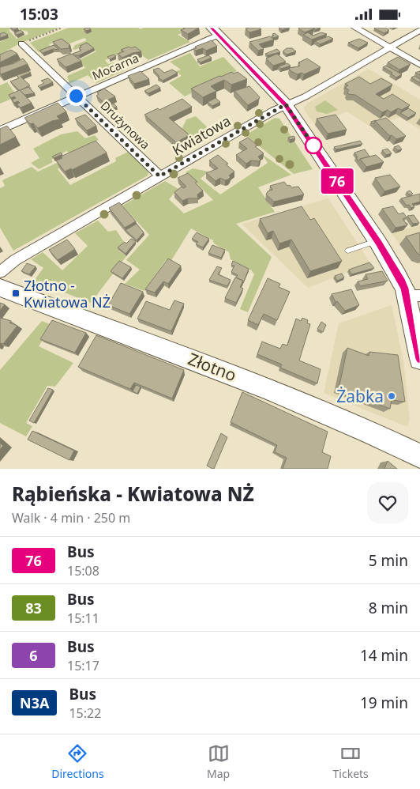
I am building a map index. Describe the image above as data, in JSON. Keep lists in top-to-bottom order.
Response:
{
  "streets": {
    "main road": ["Złotno"],
    "street": ["Mocarna", "Drużynowa", "Kwiatowa"]
  },
  "crossings": [
    ["Mocarna", "Drużynowa"],
    ["Drużynowa", "Kwiatowa"]
  ],
  "places": {
    "transit": ["Złotno - Kwiatowa NŻ"],
    "other": ["Żabka"]
  },
  "lines": ["bus line 76"],
  "page": {
    "status": "15:03",
    "on_map": "76",
    "heading": ["Rąbieńska - Kwiatowa NŻ", "Walk · 4 min · 250 m"],
    "list": [
      {
        "mark": "76",
        "name": "Bus",
        "note": "15:08",
        "value": "5 min"
      },
      {
        "mark": "83",
        "name": "Bus",
        "note": "15:11",
        "value": "8 min"
      },
      {
        "mark": "6",
        "name": "Bus",
        "note": "15:17",
        "value": "14 min"
      },
      {
        "mark": "N3A",
        "name": "Bus",
        "note": "15:22",
        "value": "19 min"
      }
    ],
    "tabs": ["Directions", "Map", "Tickets"]
  }
}
